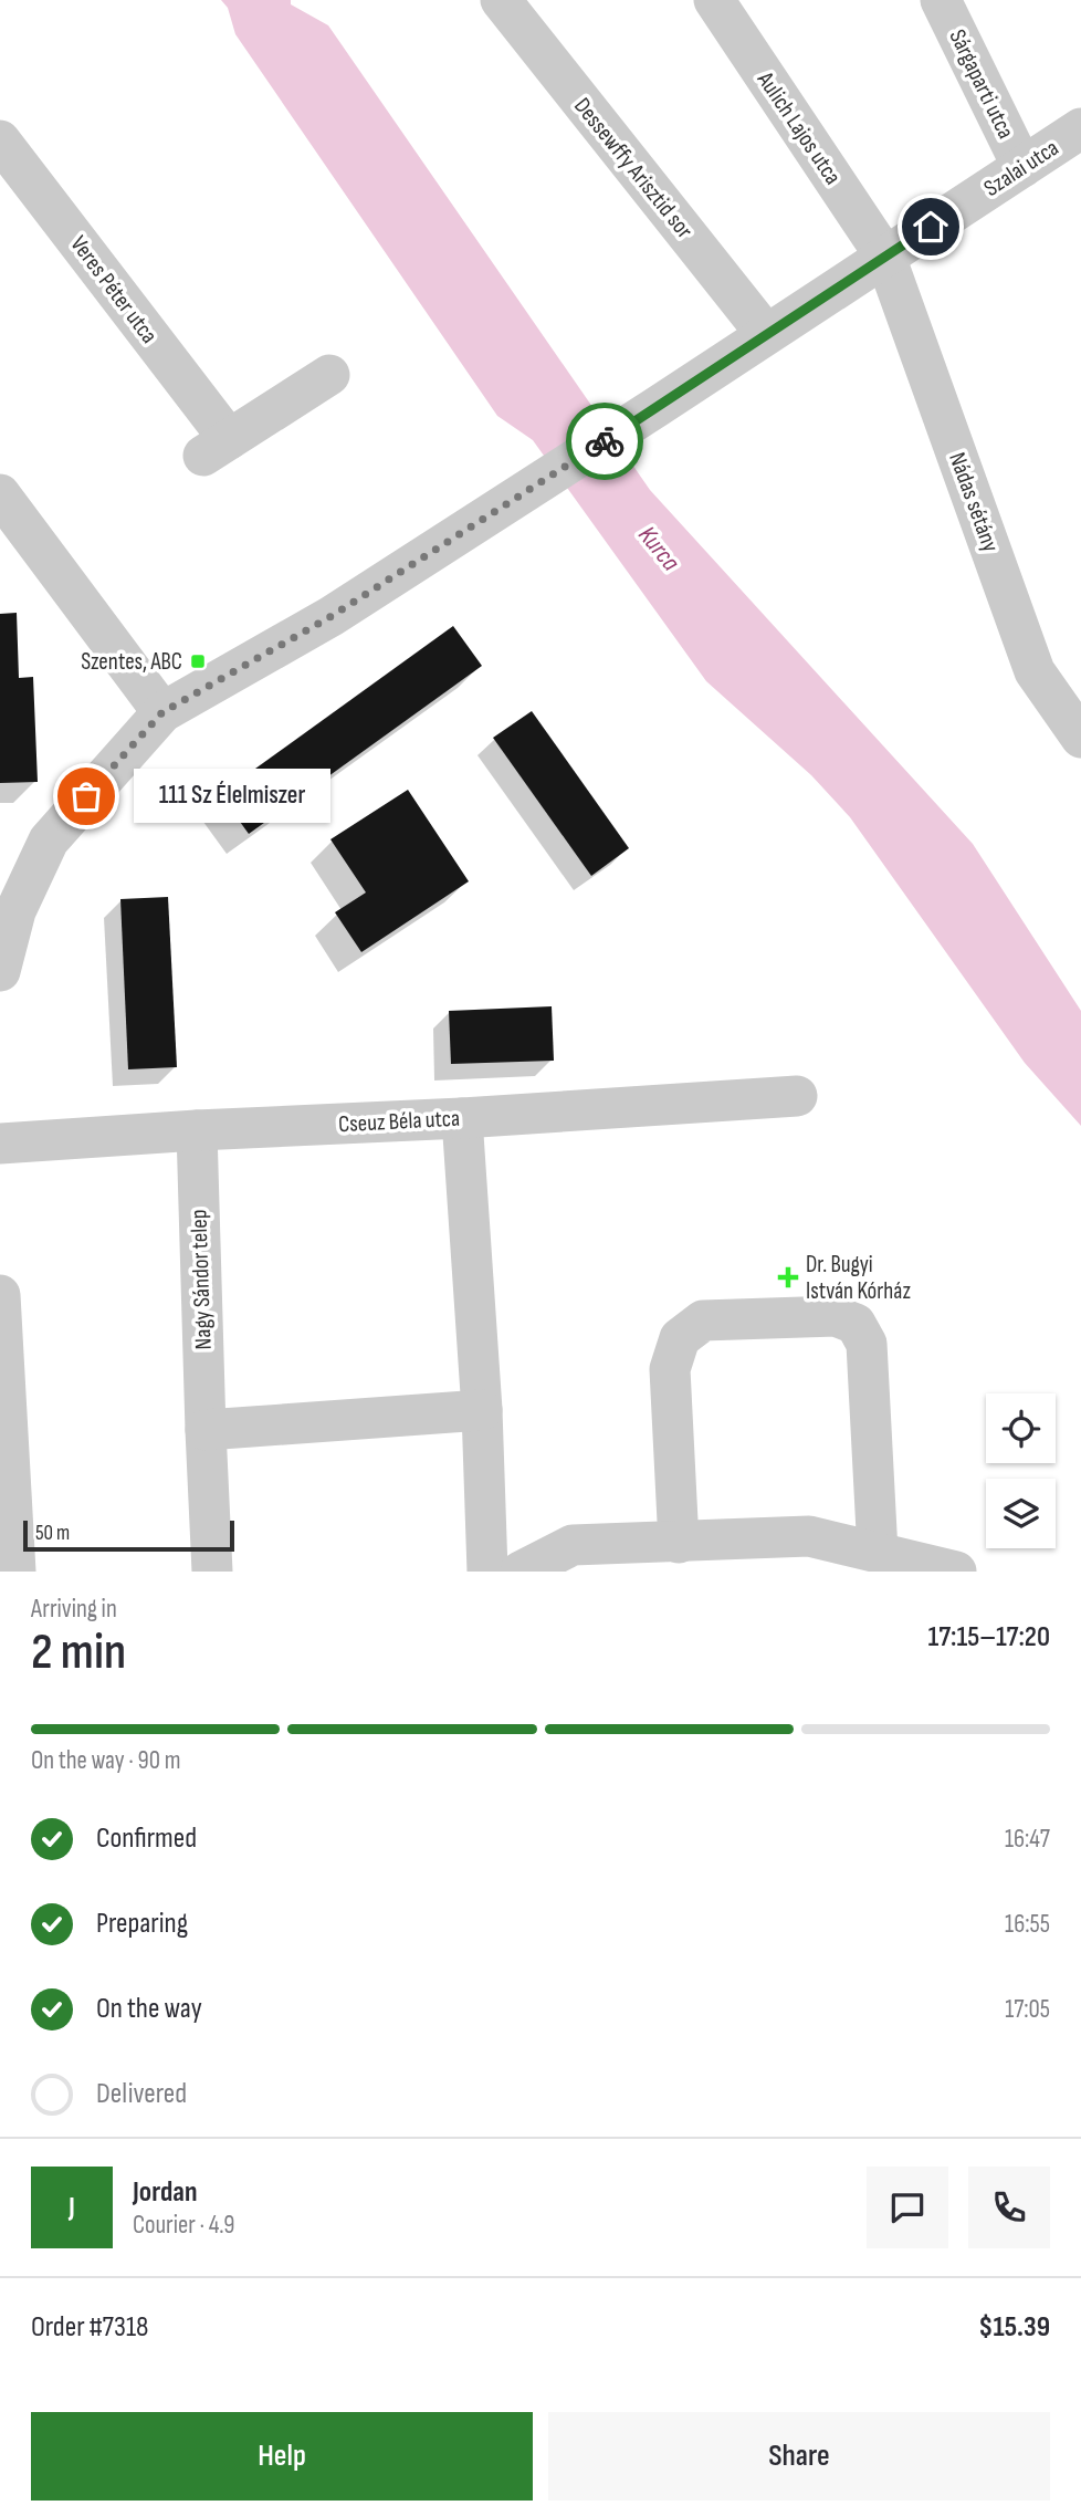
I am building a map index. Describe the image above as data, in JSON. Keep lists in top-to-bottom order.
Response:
{
  "streets": {
    "street": [
      "Sárgaparti utca",
      "Aulich Lajos utca",
      "Dessewffy Arisztid sor",
      "Szalai utca",
      "Veres Péter utca",
      "Nádas sétány",
      "Cseuz Béla utca",
      "Nagy Sándor telep"
    ]
  },
  "crossings": [
    ["Sárgaparti utca", "Szalai utca"],
    ["Aulich Lajos utca", "Szalai utca"],
    ["Aulich Lajos utca", "Nádas sétány"],
    ["Dessewffy Arisztid sor", "Szalai utca"],
    ["Szalai utca", "Nádas sétány"],
    ["Cseuz Béla utca", "Nagy Sándor telep"]
  ],
  "water": ["Kurca"],
  "places": {
    "transit": ["Szentes, ABC"],
    "other": ["111 Sz Élelmiszer"],
    "health": ["Dr. Bugyi István Kórház"]
  },
  "scale_bar": "50 m",
  "page": {
    "bubble": "111 Sz Élelmiszer",
    "scale": "50 m",
    "heading": ["2 min", "Arriving in", "17:15–17:20"],
    "panel": [
      "Jordan",
      "Courier · 4.9",
      "Order #7318",
      "$15.39"
    ],
    "bar": "On the way · 90 m",
    "list": [
      ["Confirmed", "16:47"],
      ["Preparing", "16:55"],
      ["On the way", "17:05"],
      "Delivered"
    ],
    "round": "J",
    "buttons": ["Help", "Share"]
  }
}
